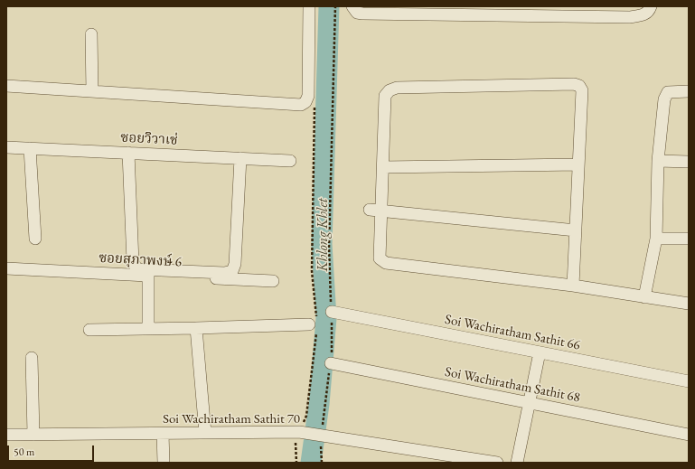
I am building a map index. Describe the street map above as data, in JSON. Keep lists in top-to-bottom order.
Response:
{
  "streets": {
    "street": [
      "ซอยวิวาเช่",
      "ซอยสุภาพงษ์ 6",
      "Soi Wachiratham Sathit 66",
      "Soi Wachiratham Sathit 68",
      "Soi Wachiratham Sathit 70"
    ]
  },
  "water": ["Khlong Khlet"],
  "scale_bar": "50 m"
}
